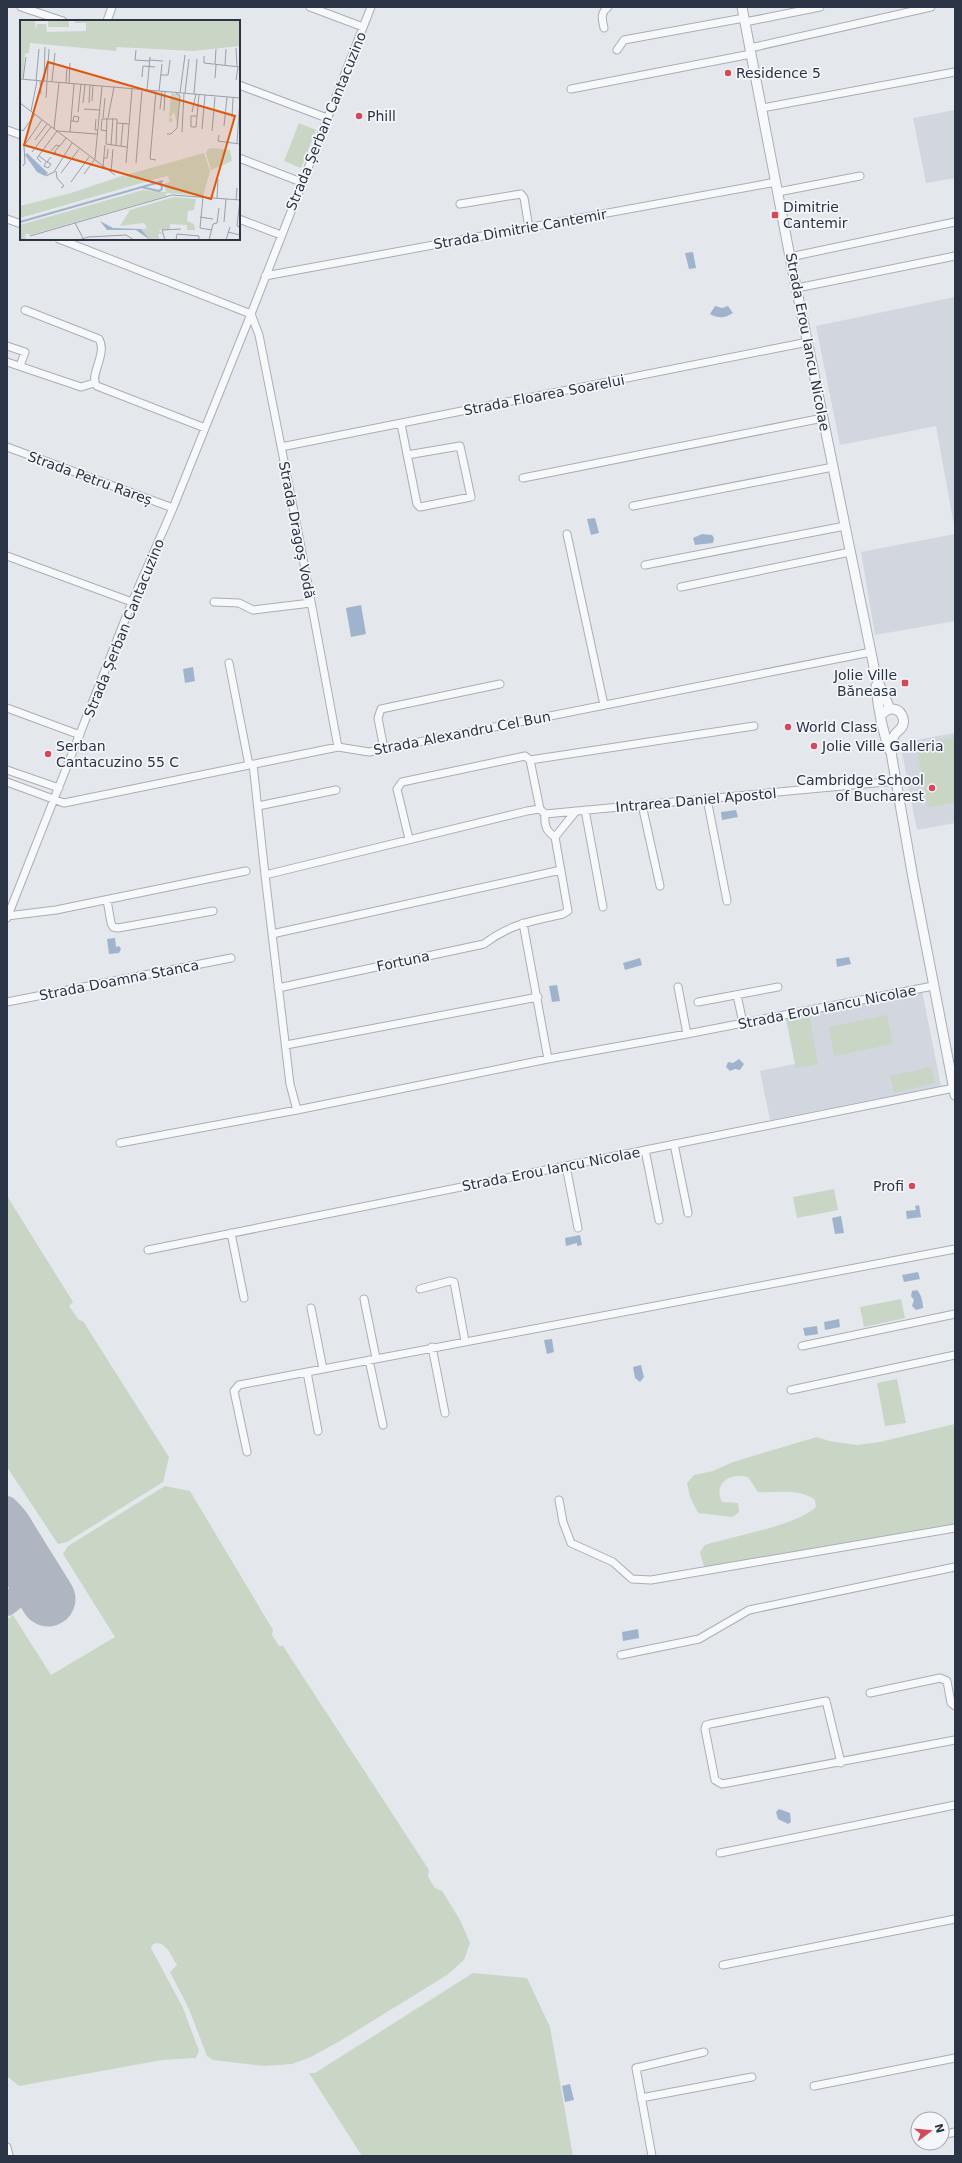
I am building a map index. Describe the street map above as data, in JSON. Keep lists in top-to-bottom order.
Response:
{
  "streets": {
    "street": [
      "Strada Șerban Cantacuzino",
      "Strada Dimitrie Cantemir",
      "Strada Erou Iancu Nicolae",
      "Strada Floarea Soarelui",
      "Strada Petru Rareș",
      "Strada Dragoș Vodă",
      "Strada Alexandru Cel Bun",
      "Intrarea Daniel Apostol",
      "Fortuna",
      "Strada Doamna Stanca"
    ]
  },
  "crossings": [
    ["Strada Șerban Cantacuzino", "Strada Dimitrie Cantemir"],
    ["Strada Șerban Cantacuzino", "Strada Petru Rareș"],
    ["Strada Șerban Cantacuzino", "Strada Dragoș Vodă"],
    ["Strada Șerban Cantacuzino", "Strada Alexandru Cel Bun"],
    ["Strada Dimitrie Cantemir", "Strada Erou Iancu Nicolae"],
    ["Strada Erou Iancu Nicolae", "Strada Floarea Soarelui"],
    ["Strada Erou Iancu Nicolae", "Strada Alexandru Cel Bun"],
    ["Strada Erou Iancu Nicolae", "Intrarea Daniel Apostol"],
    ["Strada Floarea Soarelui", "Strada Dragoș Vodă"],
    ["Strada Dragoș Vodă", "Strada Alexandru Cel Bun"]
  ],
  "places": {
    "other": [
      "Residence 5",
      "Phill",
      "World Class",
      "Jolie Ville Galleria",
      "Serban Cantacuzino 55 C",
      "Cambridge School of Bucharest",
      "Profi"
    ],
    "transit": ["Dimitrie Cantemir", "Jolie Ville Băneasa"]
  },
  "north": "right"
}
